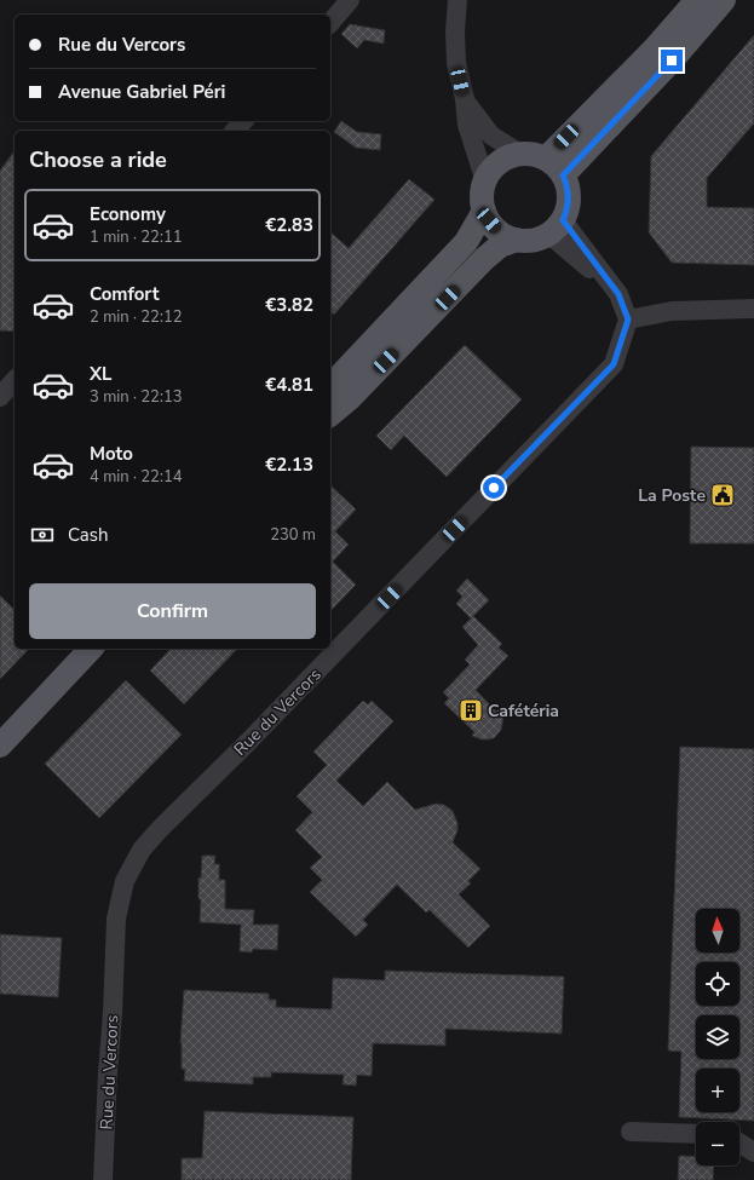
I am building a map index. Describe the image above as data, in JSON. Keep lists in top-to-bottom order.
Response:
{
  "streets": {
    "street": ["Rue du Vercors"]
  },
  "places": {
    "public building": ["La Poste"],
    "building": ["Cafétéria"]
  },
  "north": "top",
  "page": {
    "banner": ["Rue du Vercors", "Avenue Gabriel Péri"],
    "heading": "Choose a ride",
    "list": [
      {
        "name": "Economy",
        "note": "1 min · 22:11",
        "value": "€2.83"
      },
      {
        "name": "Comfort",
        "note": "2 min · 22:12",
        "value": "€3.82"
      },
      {
        "name": "XL",
        "note": "3 min · 22:13",
        "value": "€4.81"
      },
      {
        "name": "Moto",
        "note": "4 min · 22:14",
        "value": "€2.13"
      }
    ],
    "pay": ["Cash", "230 m"],
    "buttons": "Confirm",
    "map_buttons": ["+", "−"]
  }
}
